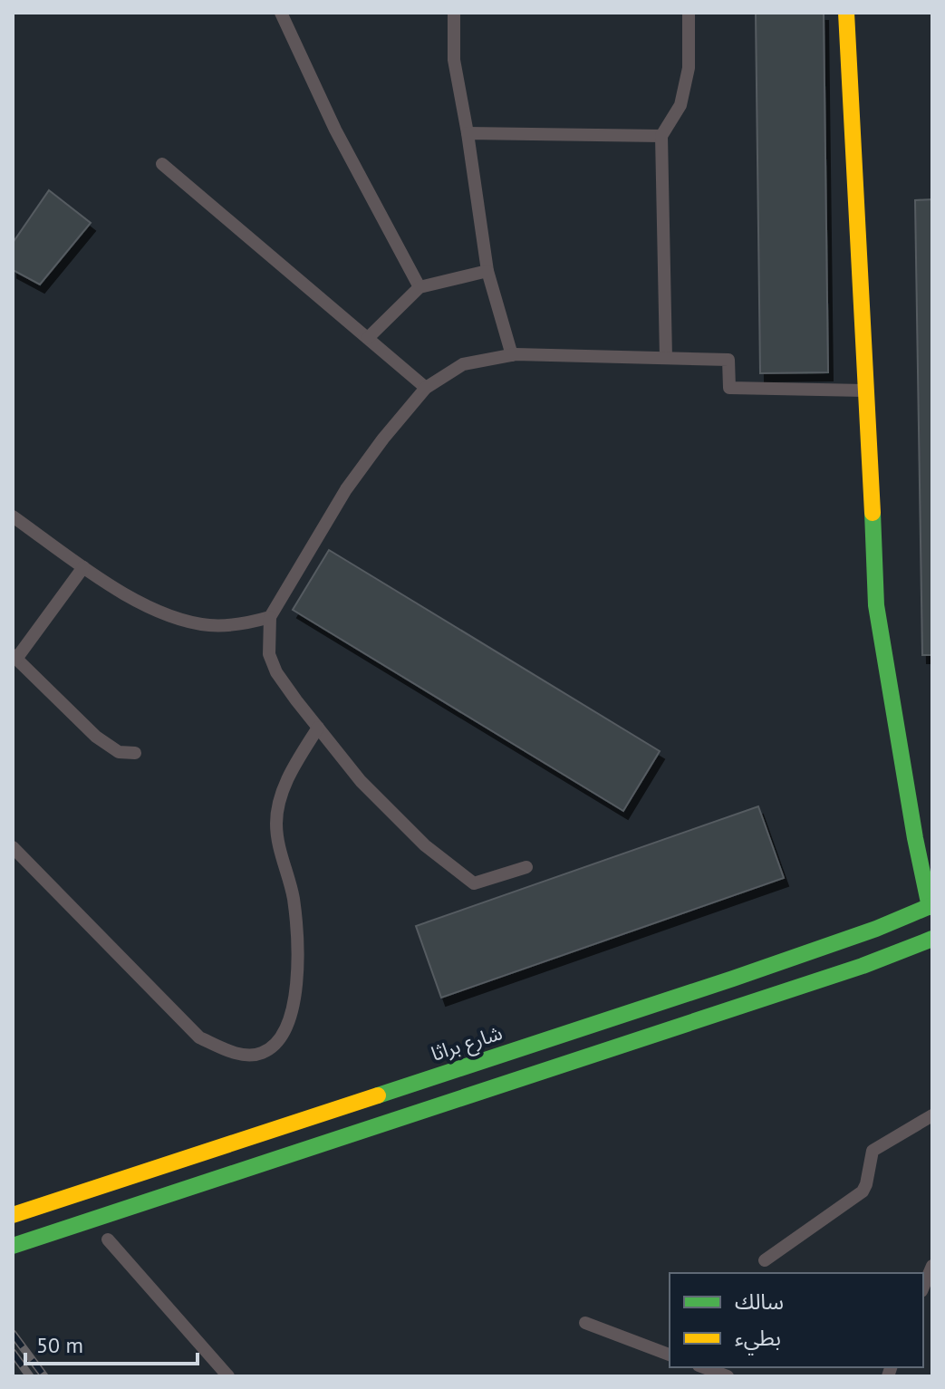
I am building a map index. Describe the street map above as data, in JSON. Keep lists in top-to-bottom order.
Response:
{
  "streets": {
    "main road": ["شارع براثا"]
  },
  "legend": ["سالك", "بطيء"],
  "scale_bar": "50 m"
}
